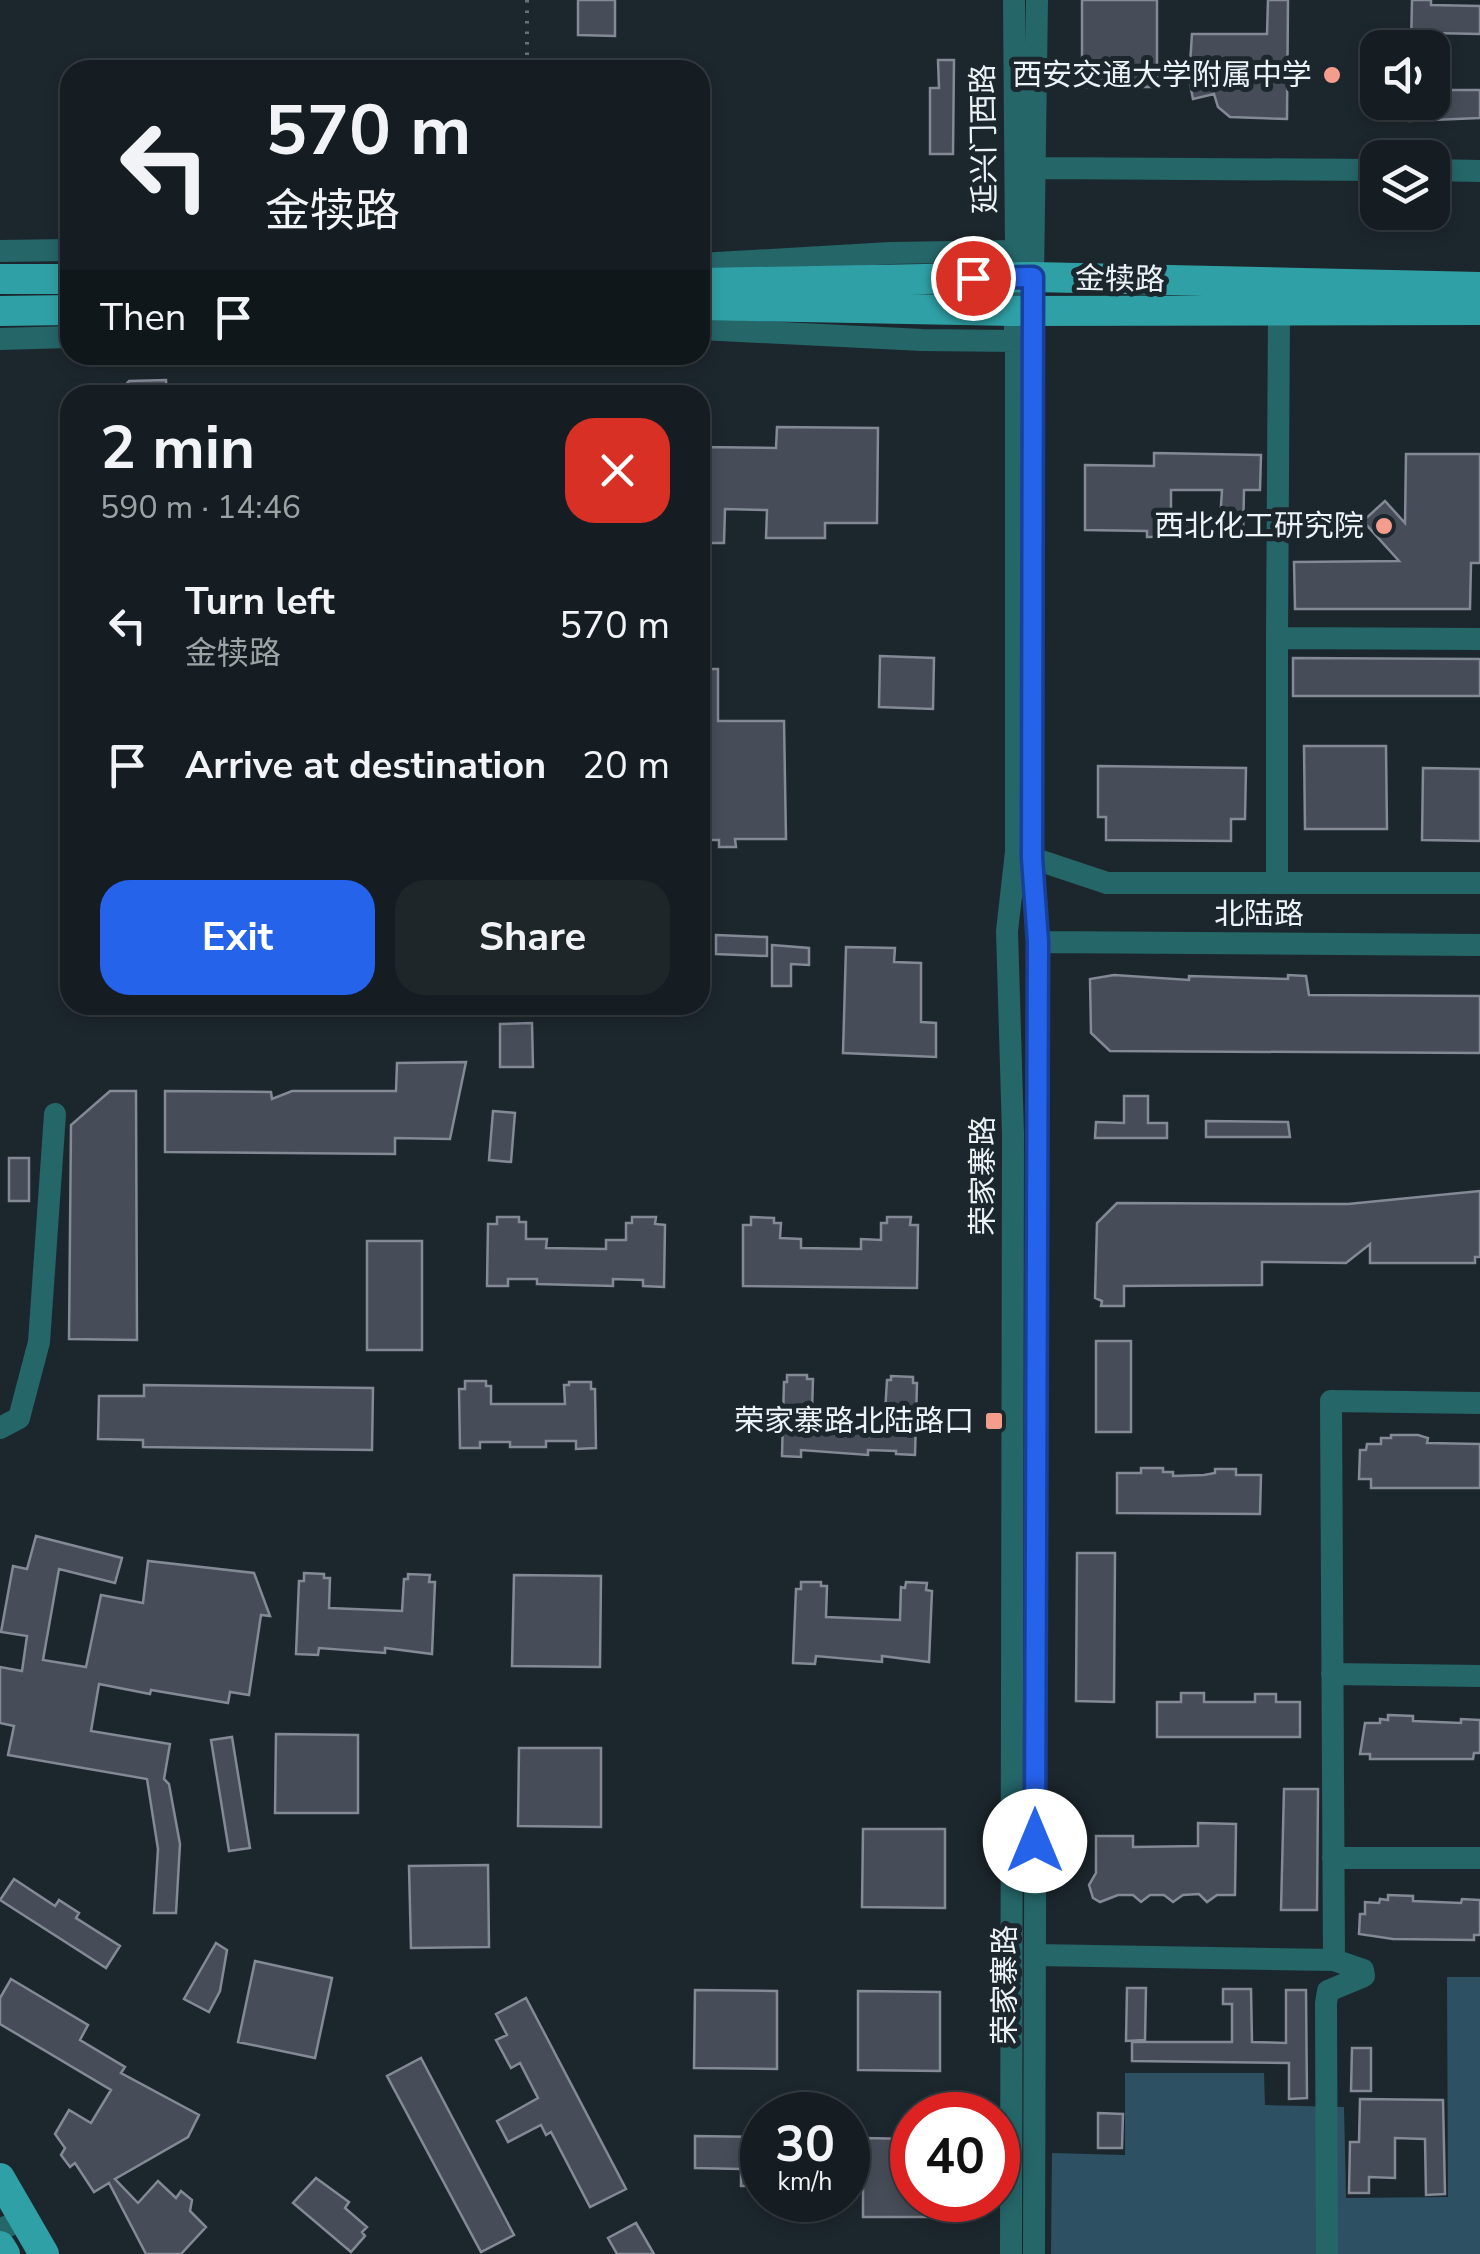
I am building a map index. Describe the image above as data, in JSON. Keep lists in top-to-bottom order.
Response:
{
  "streets": {
    "main road": ["金犊路"],
    "street": ["延兴门西路", "北陆路", "荣家寨路"]
  },
  "crossings": [
    ["延兴门西路", "金犊路"],
    ["延兴门西路", "荣家寨路"],
    ["金犊路", "荣家寨路"],
    ["北陆路", "荣家寨路"]
  ],
  "places": {
    "other": ["西安交通大学附属中学", "西北化工研究院"],
    "transit": ["荣家寨路北陆路口"]
  },
  "page": {
    "turn": ["570 m", "金犊路"],
    "then": "Then",
    "heading": ["2 min", "590 m · 14:46"],
    "list": [
      {
        "name": "Turn left",
        "note": "金犊路",
        "value": "570 m"
      },
      {
        "name": "Arrive at destination",
        "value": "20 m"
      }
    ],
    "buttons": ["Exit", "Share"],
    "speed": "30 km/h",
    "limit": "40"
  }
}
